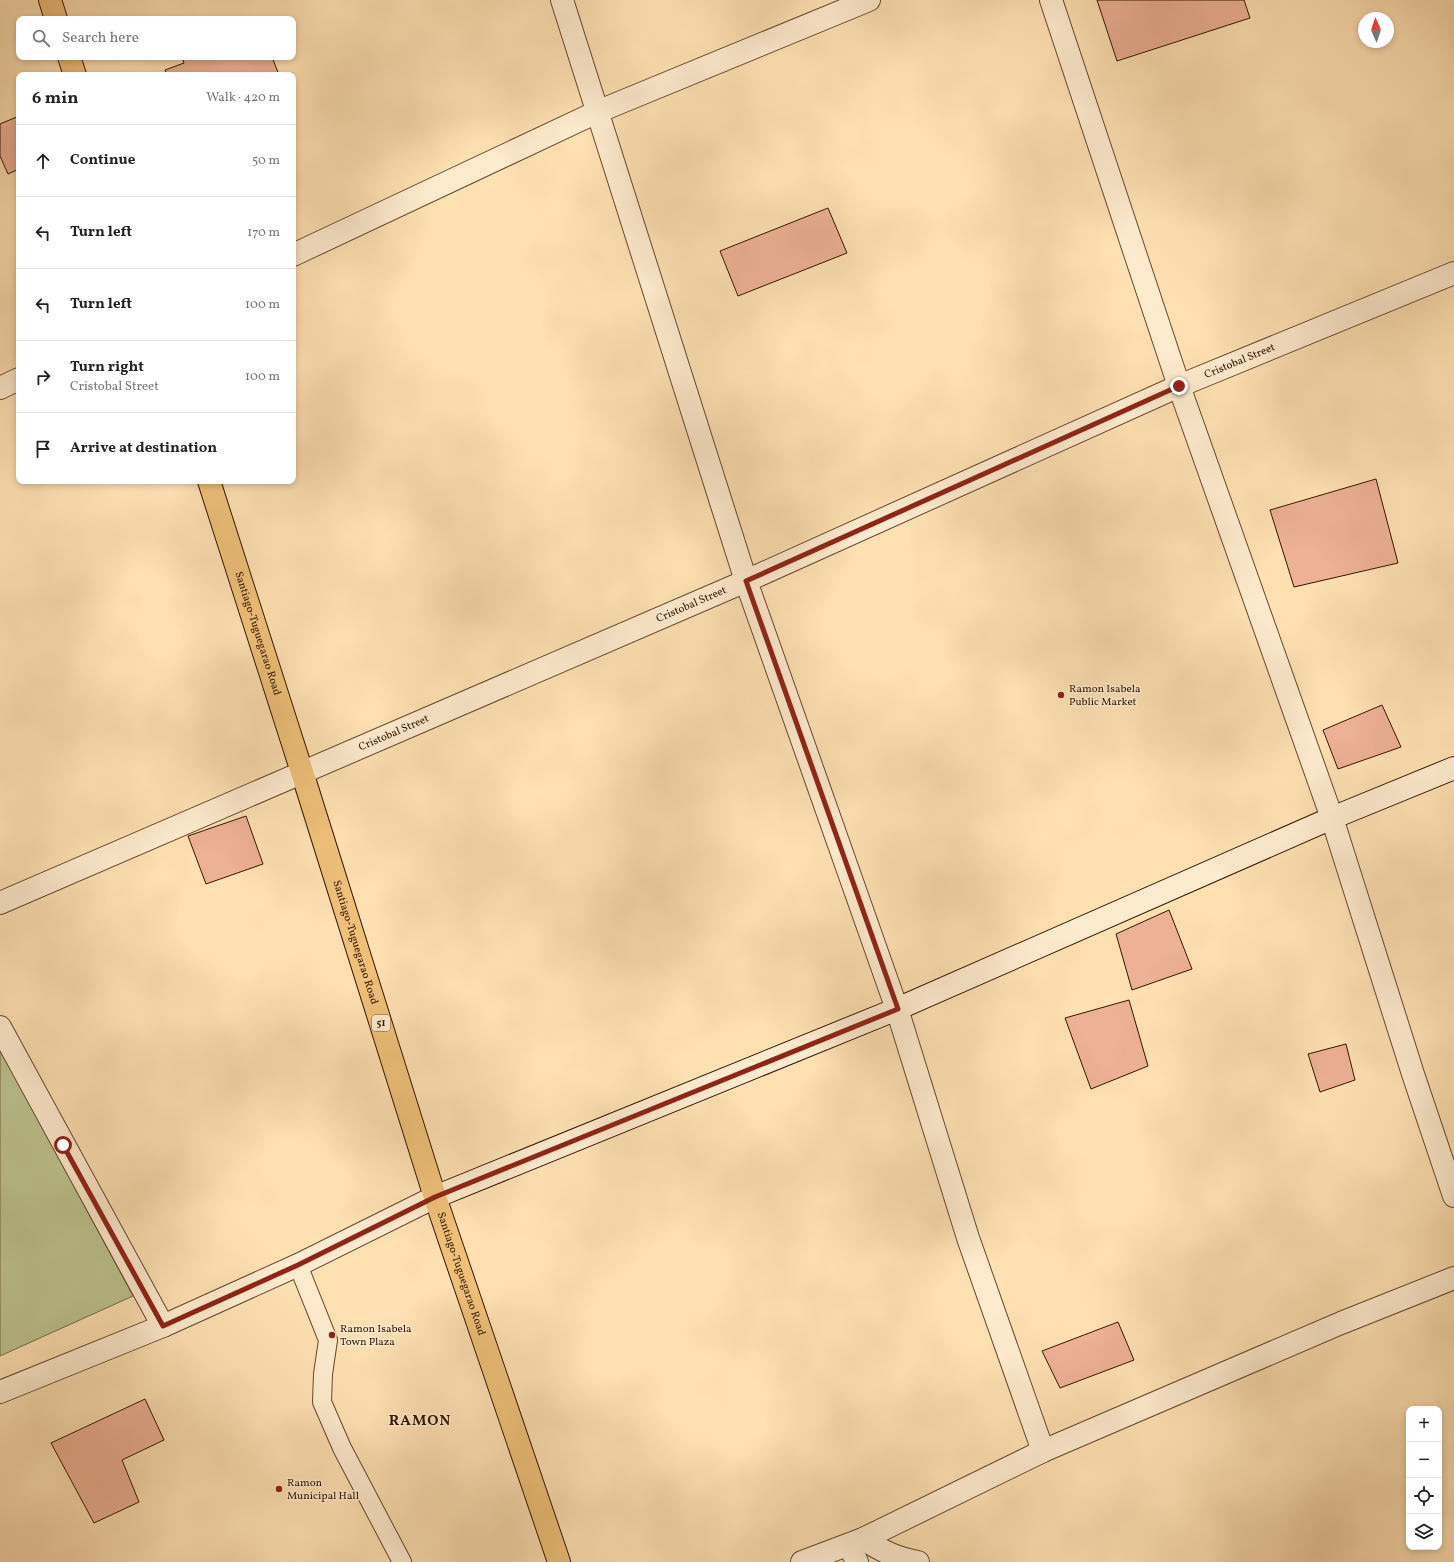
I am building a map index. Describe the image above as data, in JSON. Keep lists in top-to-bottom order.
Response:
{
  "streets": {
    "highway": ["Santiago-Tuguegarao Road", "51"],
    "street": ["Cristobal Street"]
  },
  "crossings": [
    ["Cristobal Street", "Santiago-Tuguegarao Road"]
  ],
  "districts": ["RAMON"],
  "places": ["Ramon Isabela Public Market", "Ramon Isabela Town Plaza", "Ramon Municipal Hall"],
  "north": "top",
  "page": {
    "search": "Search here",
    "heading": ["6 min", "Walk · 420 m"],
    "list": [
      ["Continue", "50 m"],
      ["Turn left", "170 m"],
      ["Turn left", "100 m"],
      ["Turn right", "Cristobal Street", "100 m"],
      "Arrive at destination"
    ],
    "map_buttons": ["+", "−"]
  }
}
